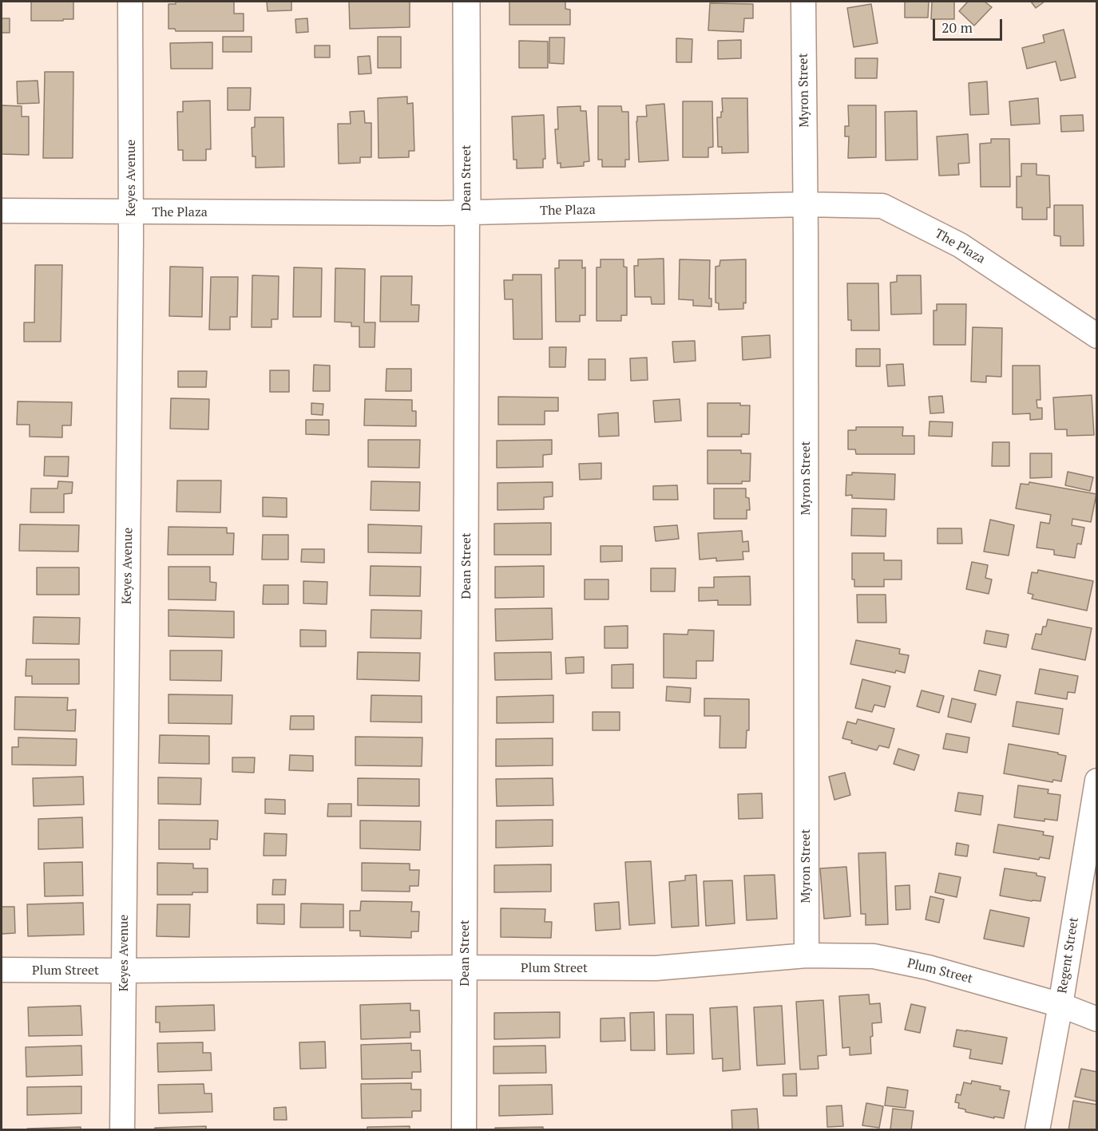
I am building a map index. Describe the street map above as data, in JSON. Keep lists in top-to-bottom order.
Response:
{
  "streets": {
    "street": [
      "Myron Street",
      "Keyes Avenue",
      "Dean Street",
      "The Plaza",
      "Regent Street",
      "Plum Street"
    ]
  },
  "crossings": [
    ["Myron Street", "The Plaza"],
    ["Myron Street", "Plum Street"],
    ["Keyes Avenue", "The Plaza"],
    ["Keyes Avenue", "Plum Street"],
    ["Dean Street", "The Plaza"],
    ["Dean Street", "Plum Street"],
    ["Regent Street", "Plum Street"]
  ],
  "scale_bar": "20 m"
}
